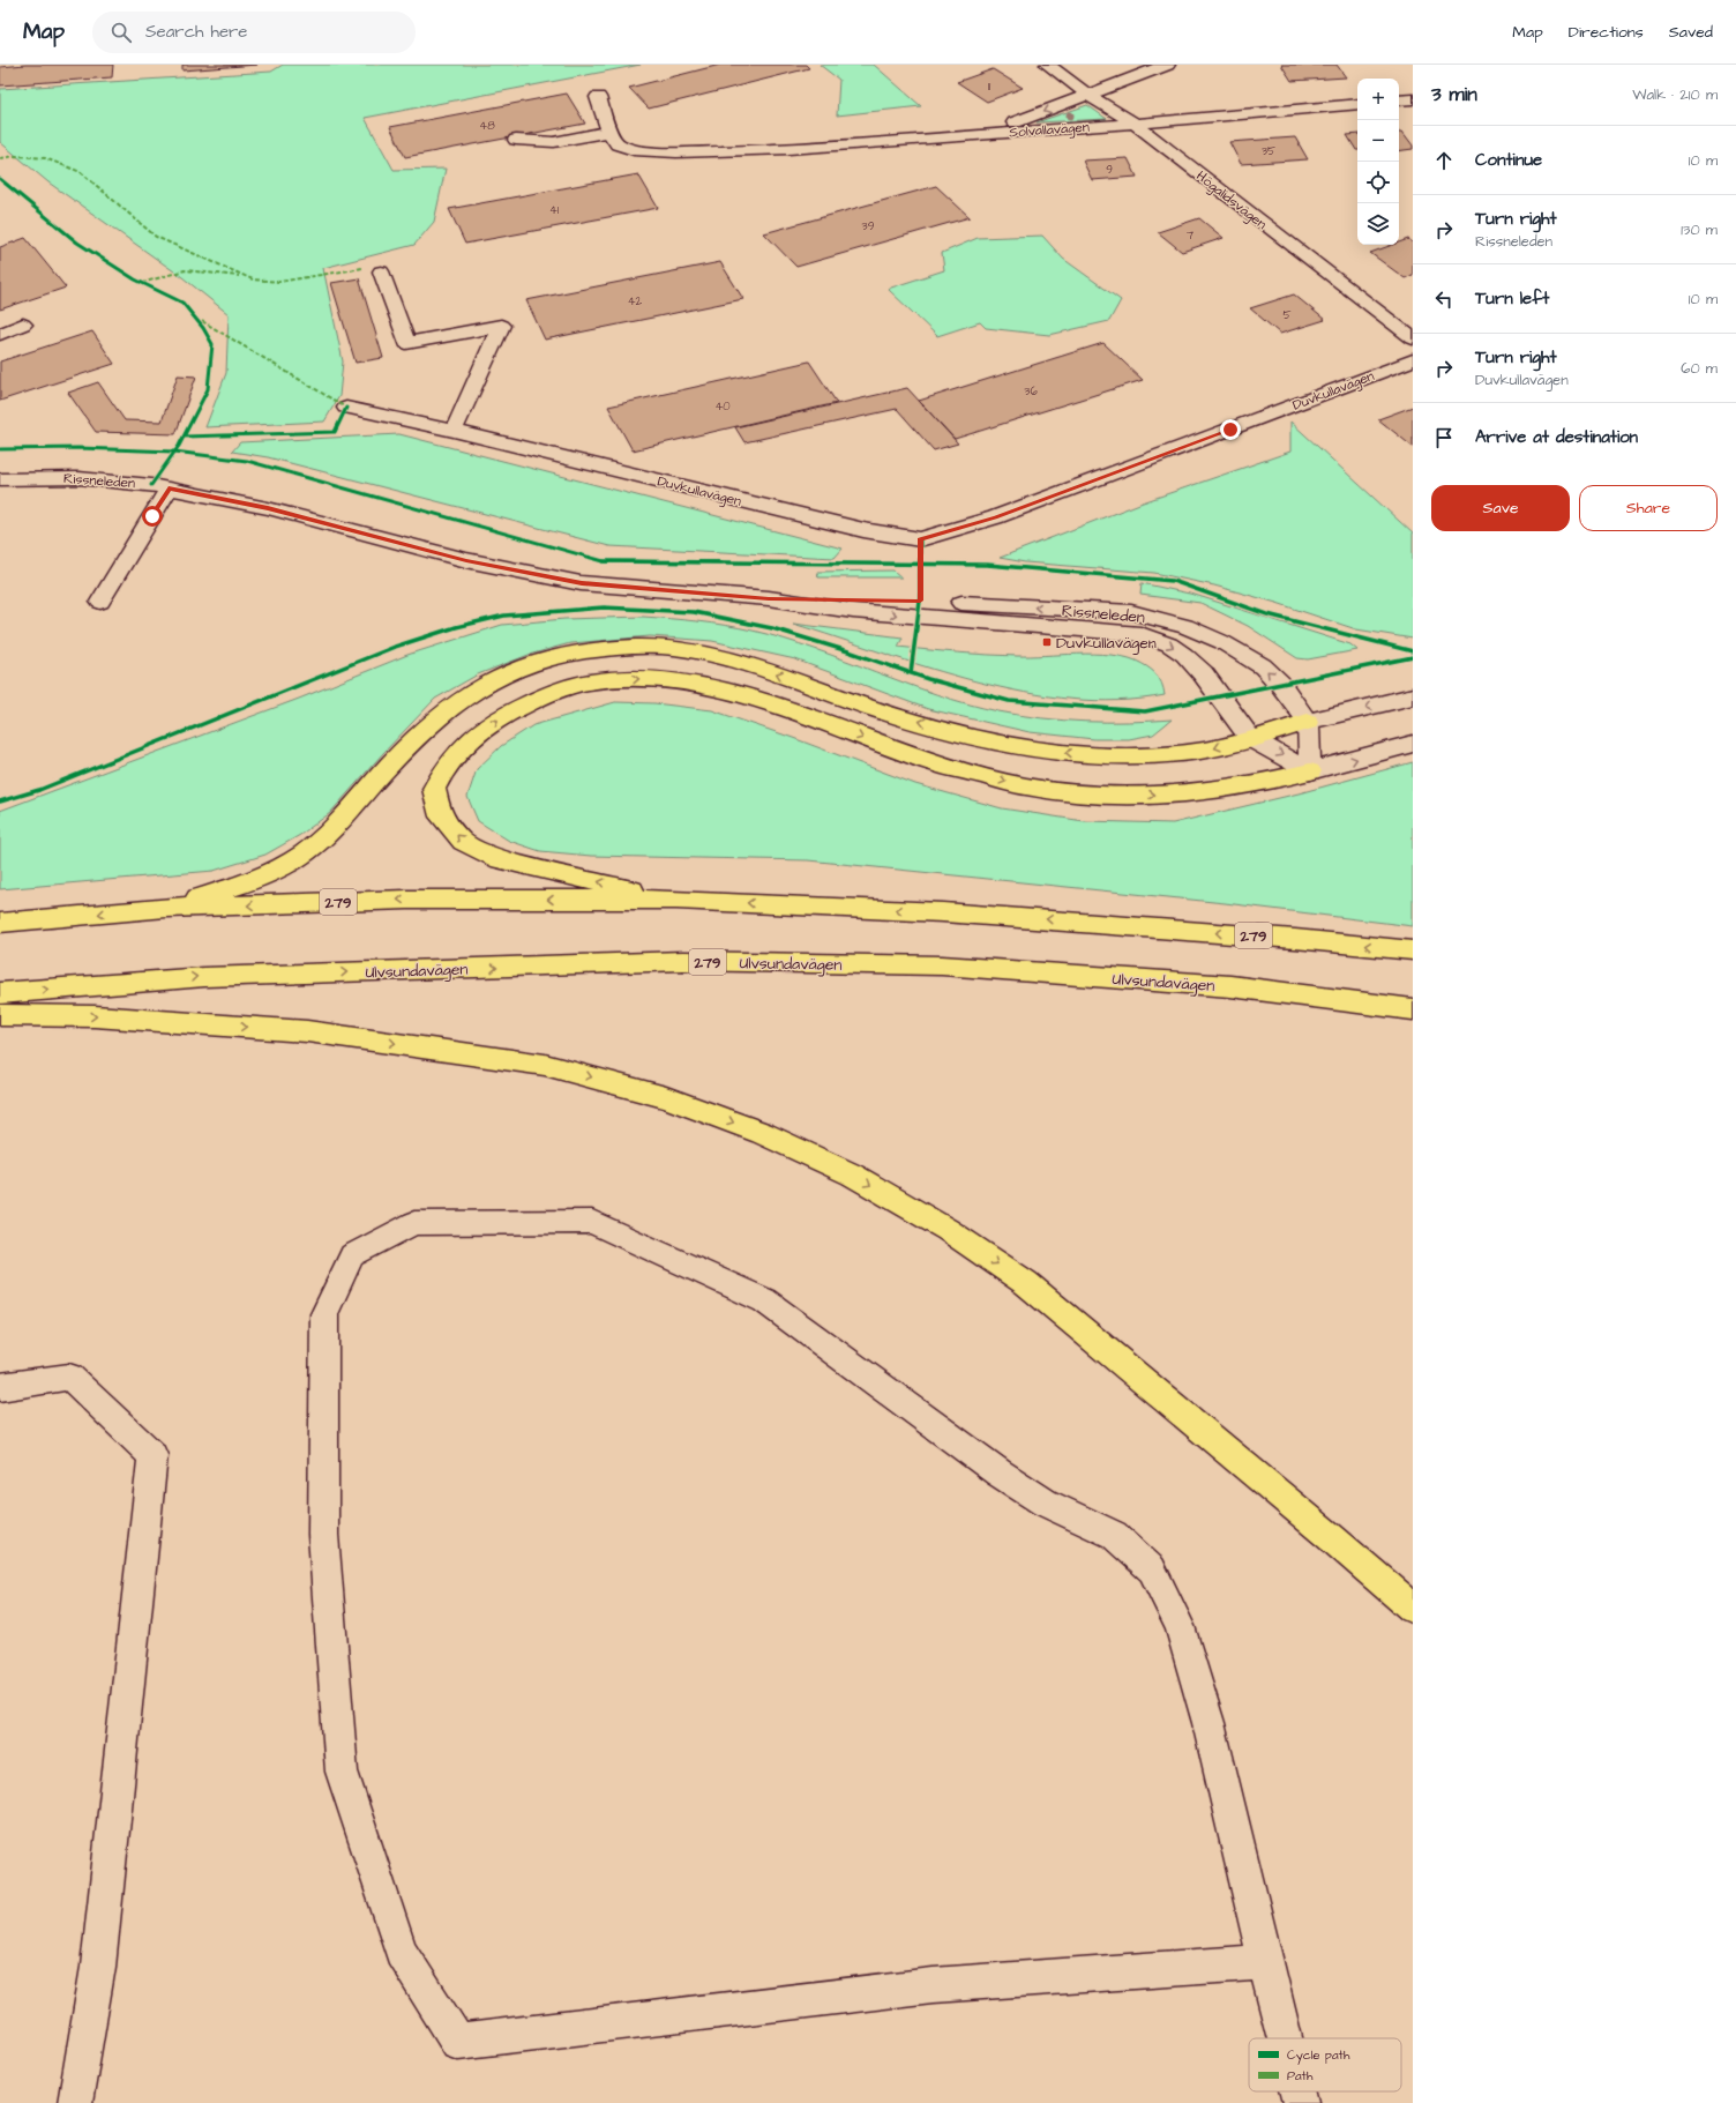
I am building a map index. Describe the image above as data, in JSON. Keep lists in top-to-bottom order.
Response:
{
  "streets": {
    "main road": ["279", "Ulvsundavägen"],
    "street": [
      "Solvallavägen",
      "Högalidsvägen",
      "Duvkullavägen",
      "Rissneleden"
    ]
  },
  "crossings": [
    ["Solvallavägen", "Högalidsvägen"]
  ],
  "places": {
    "transit": ["Duvkullavägen"]
  },
  "house_numbers": [
    "11",
    "48",
    "35",
    "9",
    "41",
    "39",
    "7",
    "42",
    "5",
    "36",
    "40"
  ],
  "legend": ["Cycle path", "Path"],
  "page": {
    "header": "Map",
    "search": "Search here",
    "nav": ["Map", "Directions", "Saved"],
    "heading": ["3 min", "Walk · 210 m"],
    "map_buttons": ["+", "−"],
    "list": [
      ["Continue", "10 m"],
      ["Turn right", "Rissneleden", "130 m"],
      ["Turn left", "10 m"],
      ["Turn right", "Duvkullavägen", "60 m"],
      "Arrive at destination"
    ],
    "buttons": ["Save", "Share"]
  }
}
